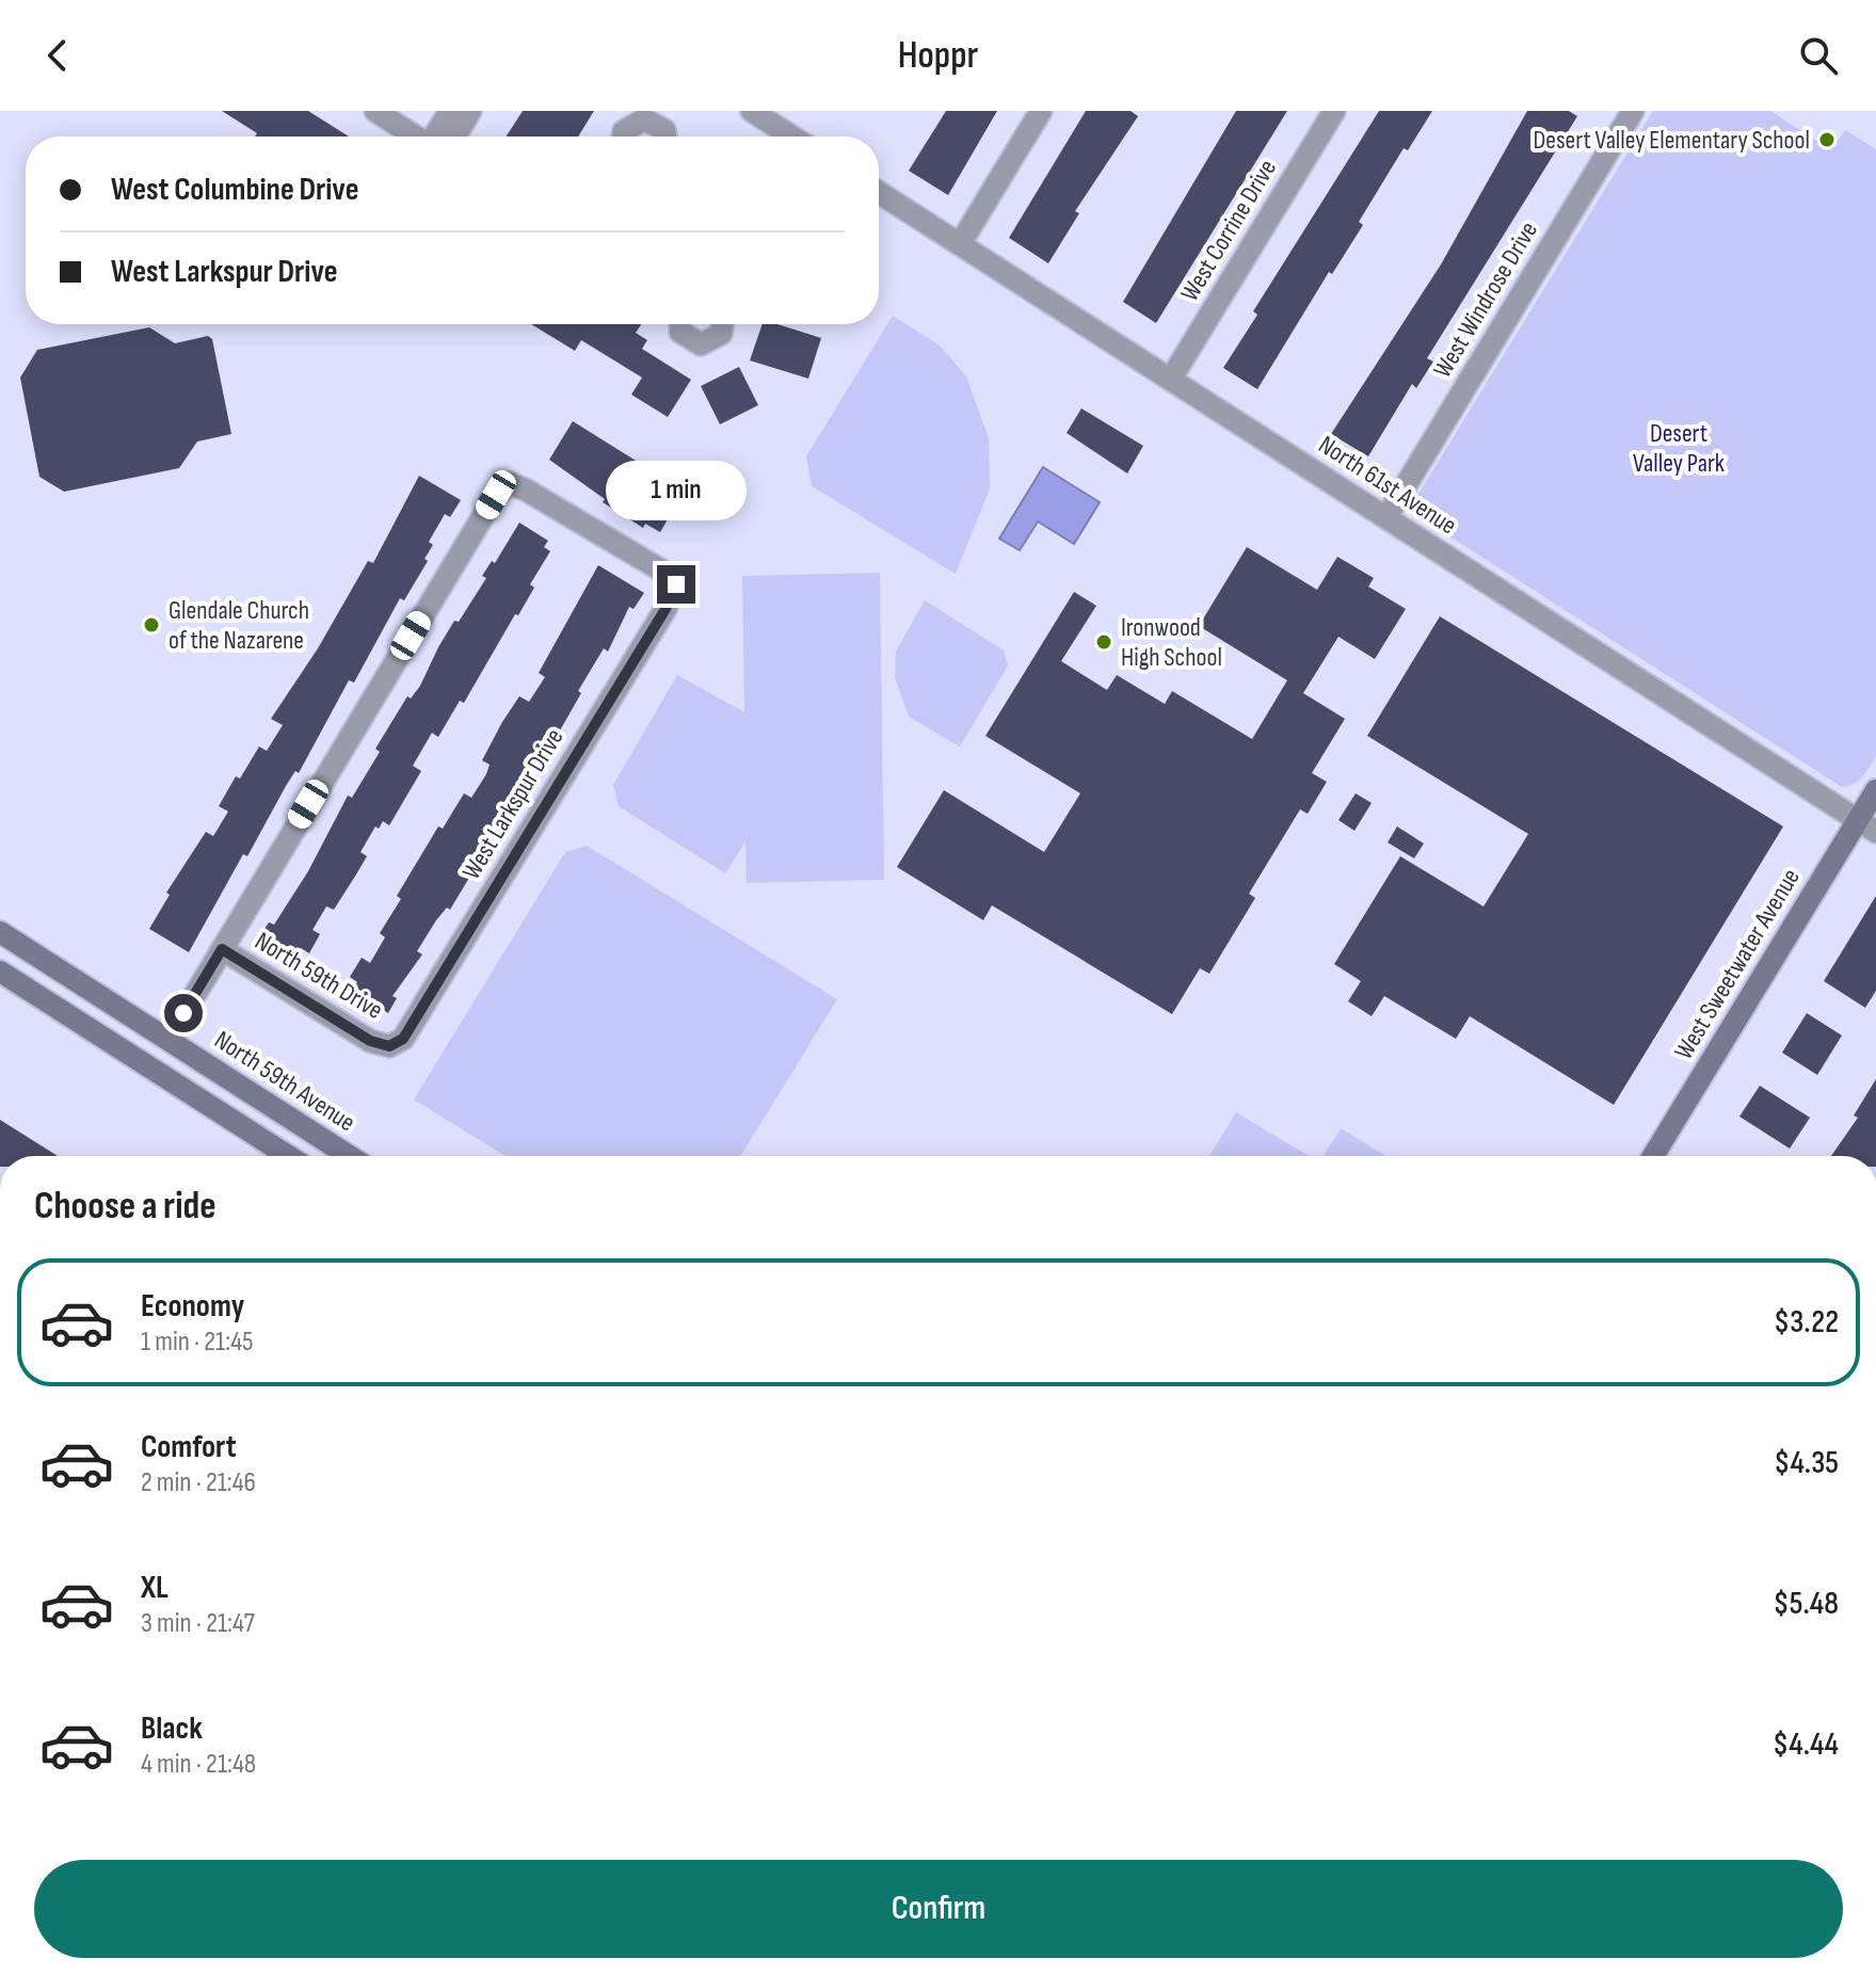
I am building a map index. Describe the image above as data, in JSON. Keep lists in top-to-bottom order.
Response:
{
  "streets": {
    "main road": ["West Sweetwater Avenue", "North 59th Avenue"],
    "street": [
      "West Corrine Drive",
      "West Windrose Drive",
      "North 61st Avenue",
      "West Larkspur Drive",
      "North 59th Drive"
    ]
  },
  "crossings": [
    ["West Corrine Drive", "North 61st Avenue"],
    ["West Windrose Drive", "North 61st Avenue"],
    ["North 61st Avenue", "West Sweetwater Avenue"],
    ["West Larkspur Drive", "North 59th Drive"]
  ],
  "parks": ["Desert Valley Park"],
  "places": ["Desert Valley Elementary School", "Glendale Church of the Nazarene", "Ironwood High School"],
  "page": {
    "header": "Hoppr",
    "banner": ["West Columbine Drive", "West Larkspur Drive"],
    "bubble": "1 min",
    "heading": "Choose a ride",
    "list": [
      {
        "name": "Economy",
        "note": "1 min · 21:45",
        "value": "$3.22"
      },
      {
        "name": "Comfort",
        "note": "2 min · 21:46",
        "value": "$4.35"
      },
      {
        "name": "XL",
        "note": "3 min · 21:47",
        "value": "$5.48"
      },
      {
        "name": "Black",
        "note": "4 min · 21:48",
        "value": "$4.44"
      }
    ],
    "buttons": "Confirm"
  }
}
